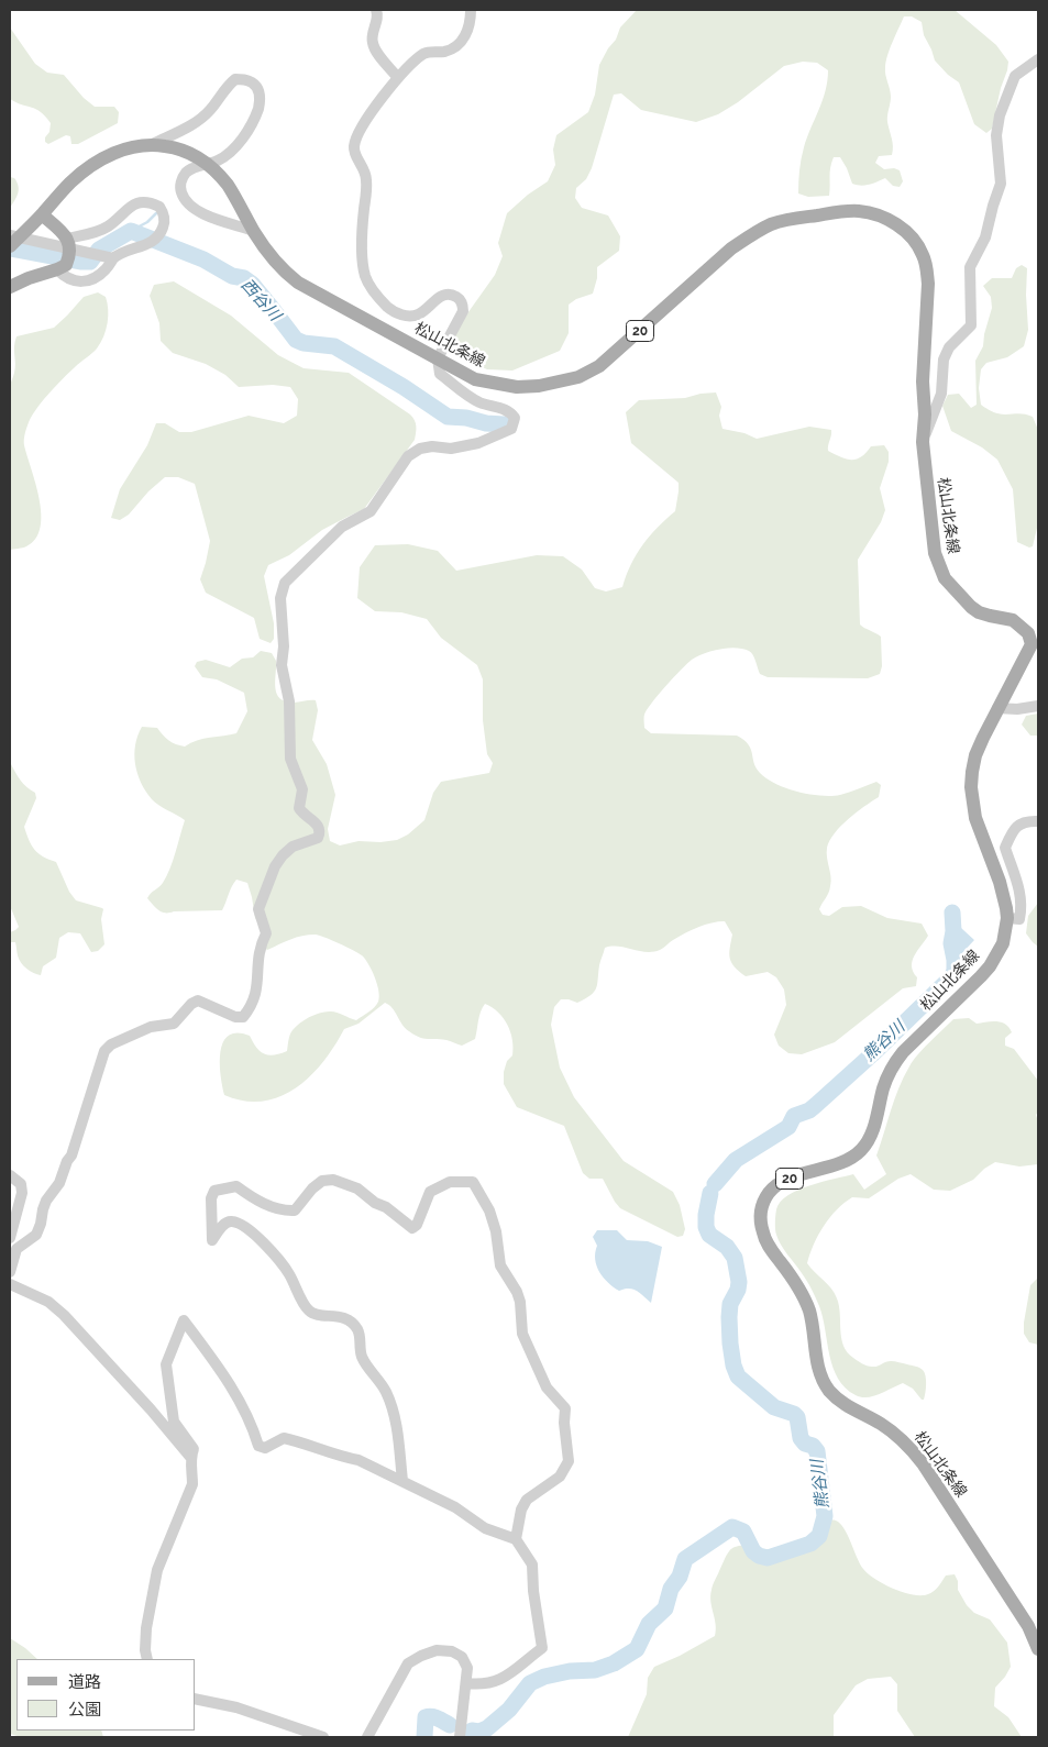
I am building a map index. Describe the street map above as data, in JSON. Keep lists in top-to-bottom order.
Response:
{
  "streets": {
    "main road": ["20", "松山北条線"]
  },
  "water": ["西谷川", "熊谷川"],
  "legend": ["道路", "公園"]
}
